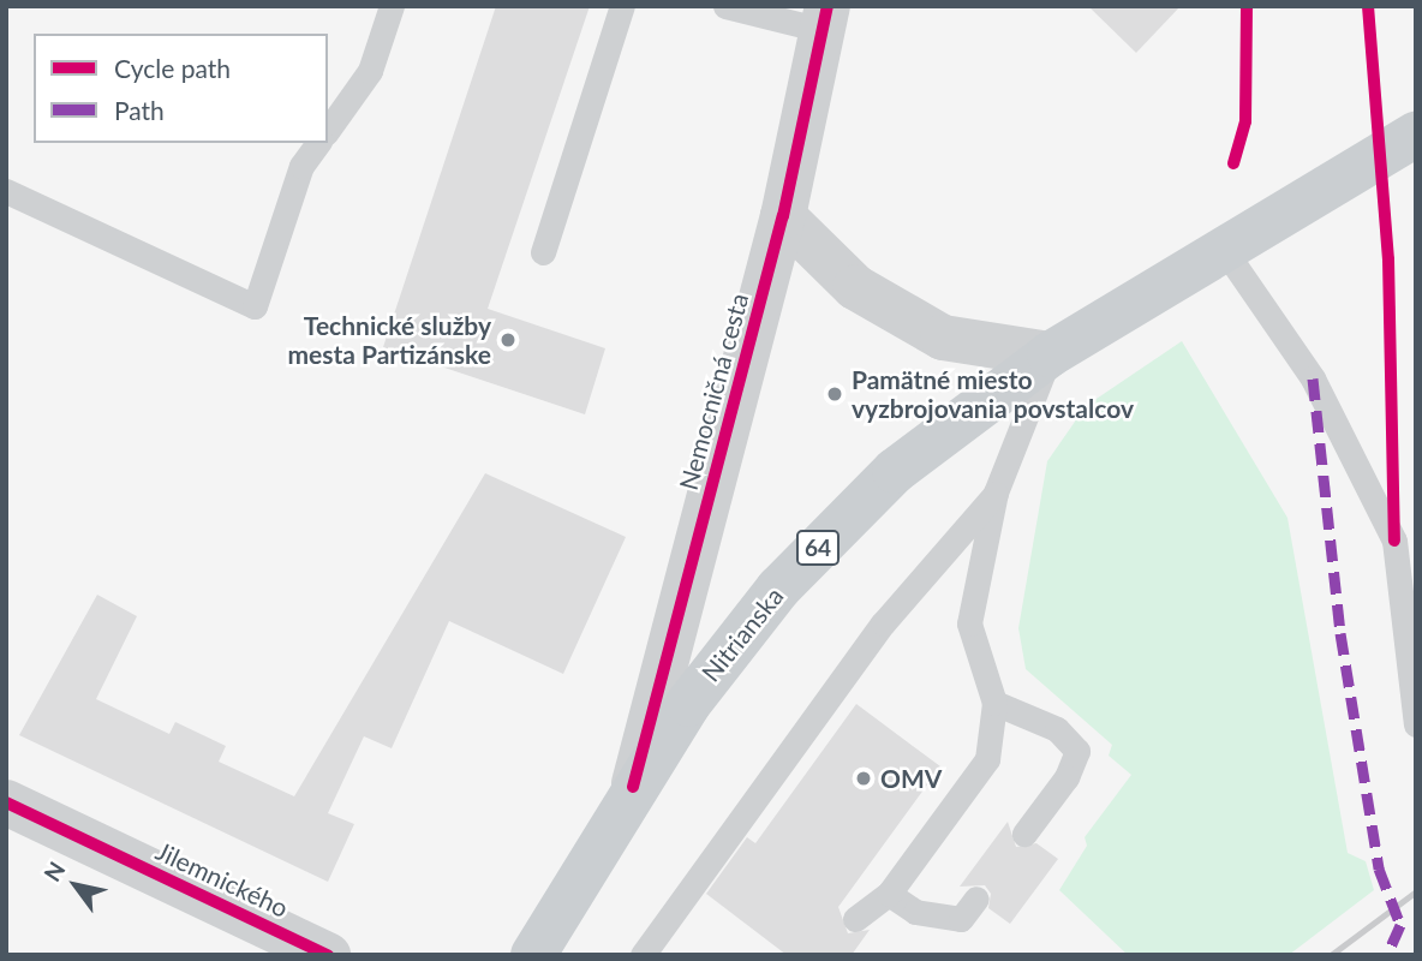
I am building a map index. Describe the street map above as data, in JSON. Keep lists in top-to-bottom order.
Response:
{
  "streets": {
    "main road": ["64", "Nitrianska"],
    "street": ["Nemocničná cesta", "Jilemnického"]
  },
  "crossings": [
    ["Nemocničná cesta", "Nitrianska"]
  ],
  "places": ["Technické služby mesta Partizánske", "Pamätné miesto vyzbrojovania povstalcov", "OMV"],
  "legend": ["Cycle path", "Path"],
  "north": "top left"
}
